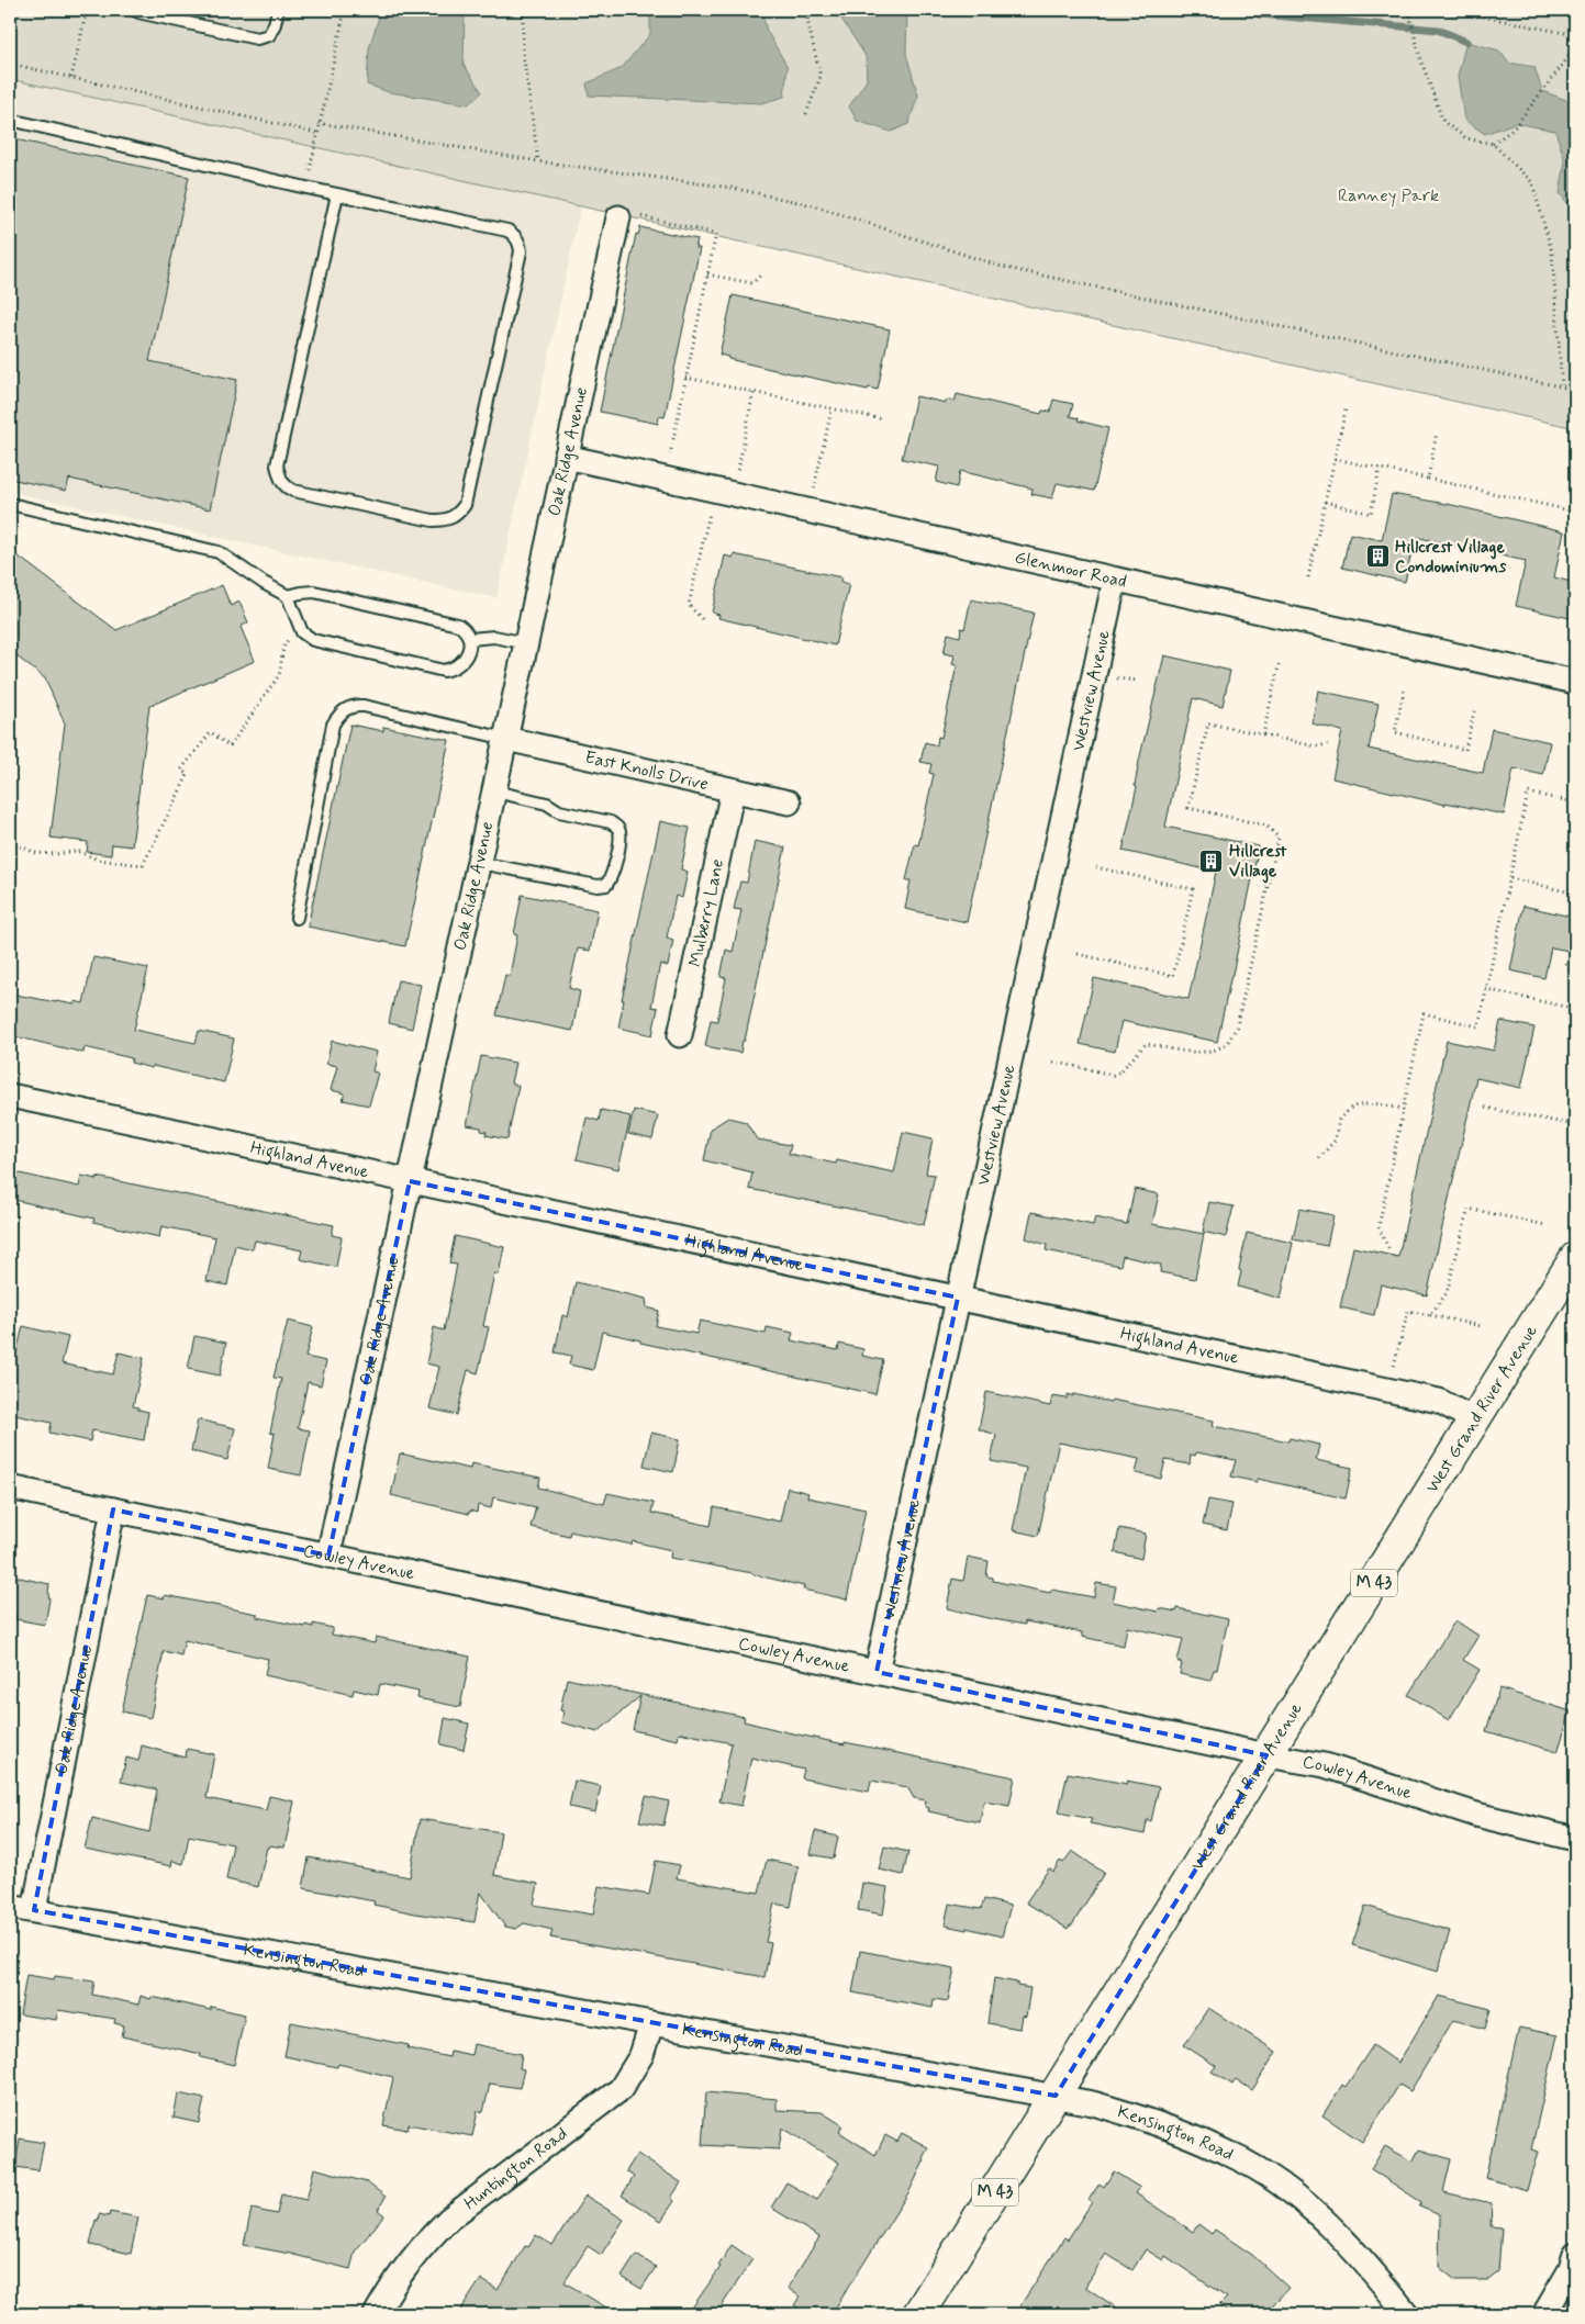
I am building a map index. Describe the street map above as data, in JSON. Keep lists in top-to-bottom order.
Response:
{
  "streets": {
    "main road": ["West Grand River Avenue", "M 43"],
    "street": [
      "Oak Ridge Avenue",
      "Glenmoor Road",
      "Westview Avenue",
      "East Knolls Drive",
      "Mulberry Lane",
      "Highland Avenue",
      "Cowley Avenue",
      "Kensington Road",
      "Huntington Road"
    ]
  },
  "crossings": [
    ["Oak Ridge Avenue", "Glenmoor Road"],
    ["Oak Ridge Avenue", "East Knolls Drive"],
    ["Oak Ridge Avenue", "Highland Avenue"],
    ["Oak Ridge Avenue", "Cowley Avenue"],
    ["Oak Ridge Avenue", "Kensington Road"],
    ["Glenmoor Road", "Westview Avenue"],
    ["Westview Avenue", "Highland Avenue"],
    ["Westview Avenue", "Cowley Avenue"],
    ["East Knolls Drive", "Mulberry Lane"],
    ["Highland Avenue", "West Grand River Avenue"],
    ["West Grand River Avenue", "Cowley Avenue"],
    ["West Grand River Avenue", "Kensington Road"],
    ["Kensington Road", "Huntington Road"]
  ],
  "parks": ["Ranney Park"],
  "places": {
    "building": ["Hillcrest Village Condominiums", "Hillcrest Village"]
  }
}
